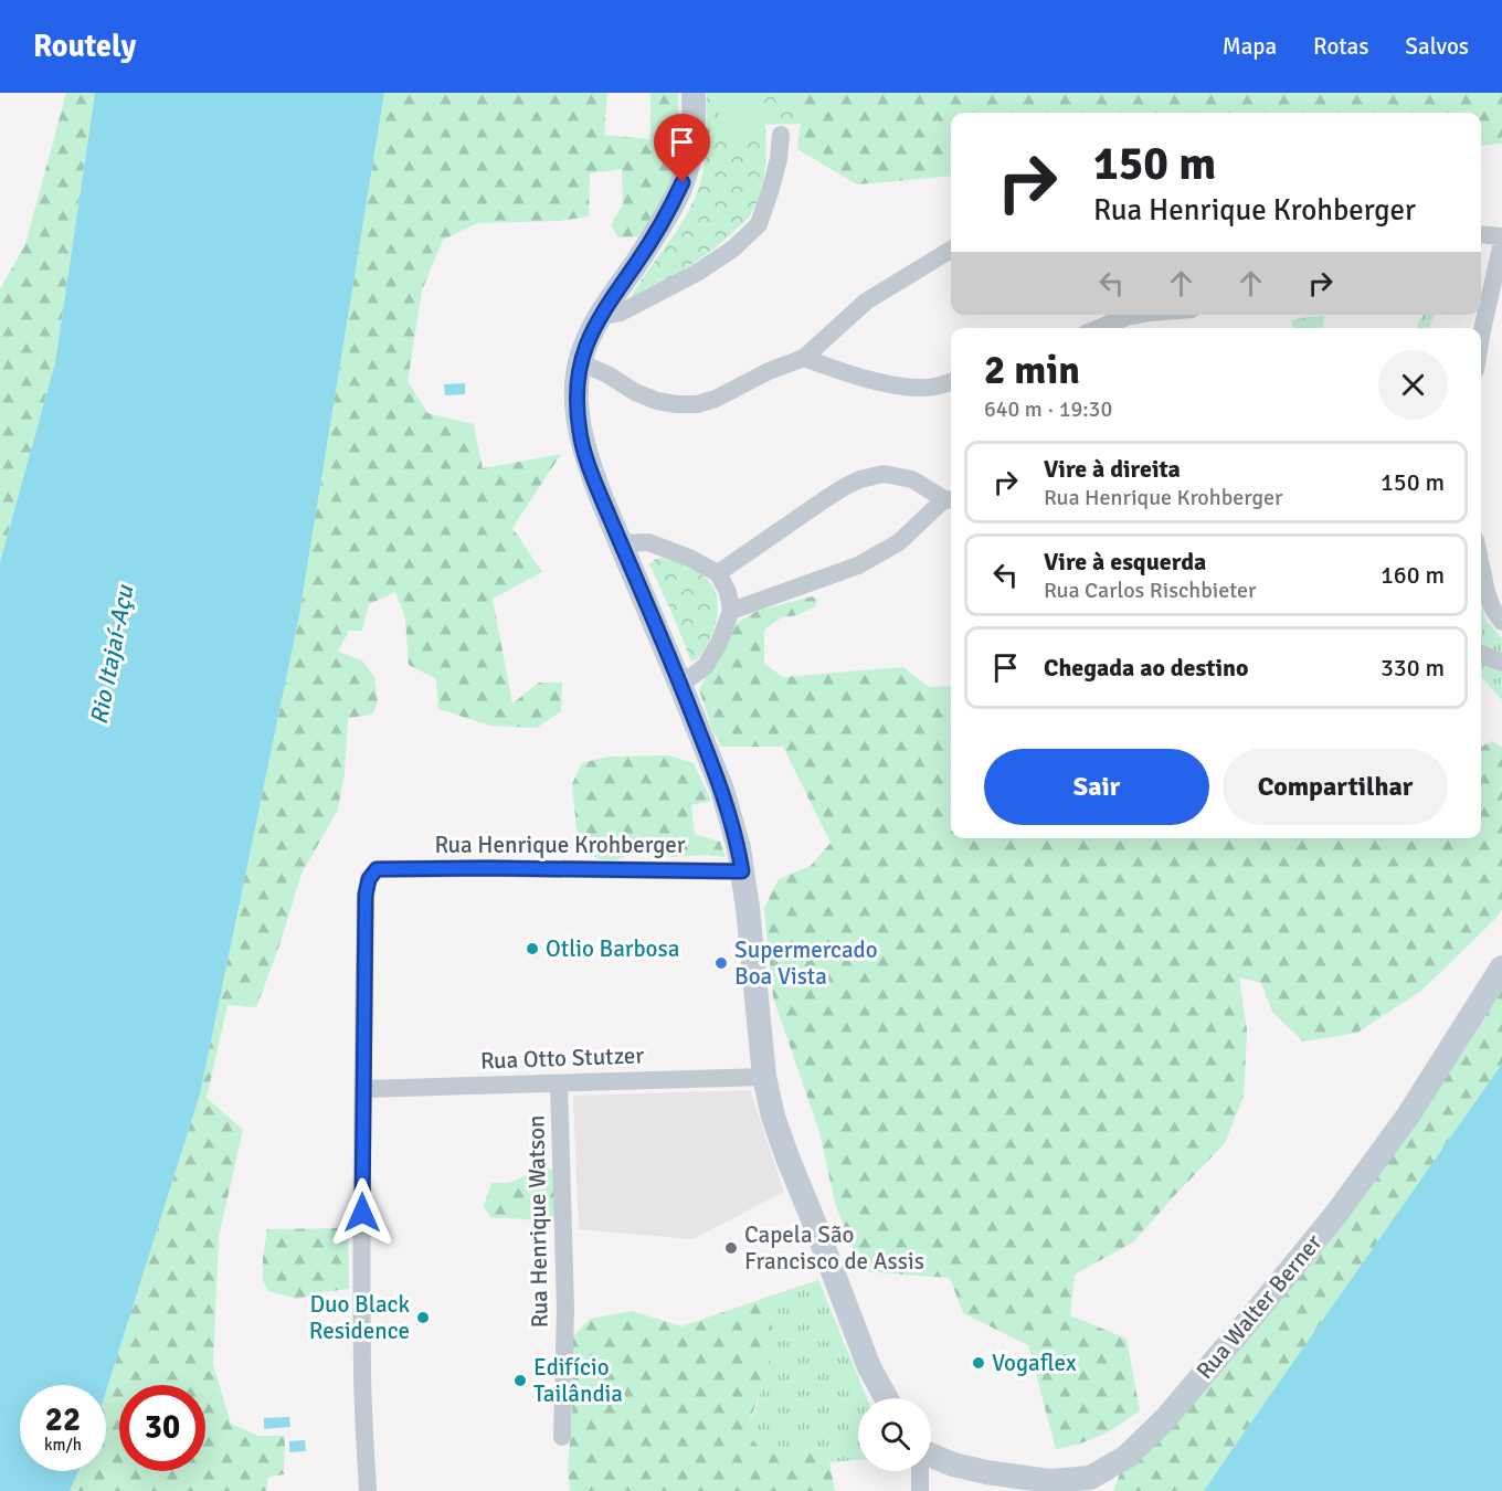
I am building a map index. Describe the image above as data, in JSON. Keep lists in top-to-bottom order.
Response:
{
  "streets": {
    "street": [
      "Rua Henrique Krohberger",
      "Rua Otto Stutzer",
      "Rua Henrique Watson",
      "Rua Walter Berner"
    ]
  },
  "crossings": [
    ["Rua Henrique Krohberger", "Rua Otto Stutzer"],
    ["Rua Otto Stutzer", "Rua Henrique Watson"]
  ],
  "water": ["Rio Itajaí-Açu"],
  "places": [
    "Otlio Barbosa",
    "Supermercado Boa Vista",
    "Capela São Francisco de Assis",
    "Duo Black Residence",
    "Vogaflex",
    "Edifício Tailândia"
  ],
  "page": {
    "header": "Routely",
    "nav": ["Mapa", "Rotas", "Salvos"],
    "turn": ["150 m", "Rua Henrique Krohberger"],
    "heading": ["2 min", "640 m · 19:30"],
    "list": [
      {
        "name": "Vire à direita",
        "note": "Rua Henrique Krohberger",
        "value": "150 m"
      },
      {
        "name": "Vire à esquerda",
        "note": "Rua Carlos Rischbieter",
        "value": "160 m"
      },
      {
        "name": "Chegada ao destino",
        "value": "330 m"
      }
    ],
    "buttons": ["Sair", "Compartilhar"],
    "speed": "22 km/h",
    "limit": "30"
  }
}
